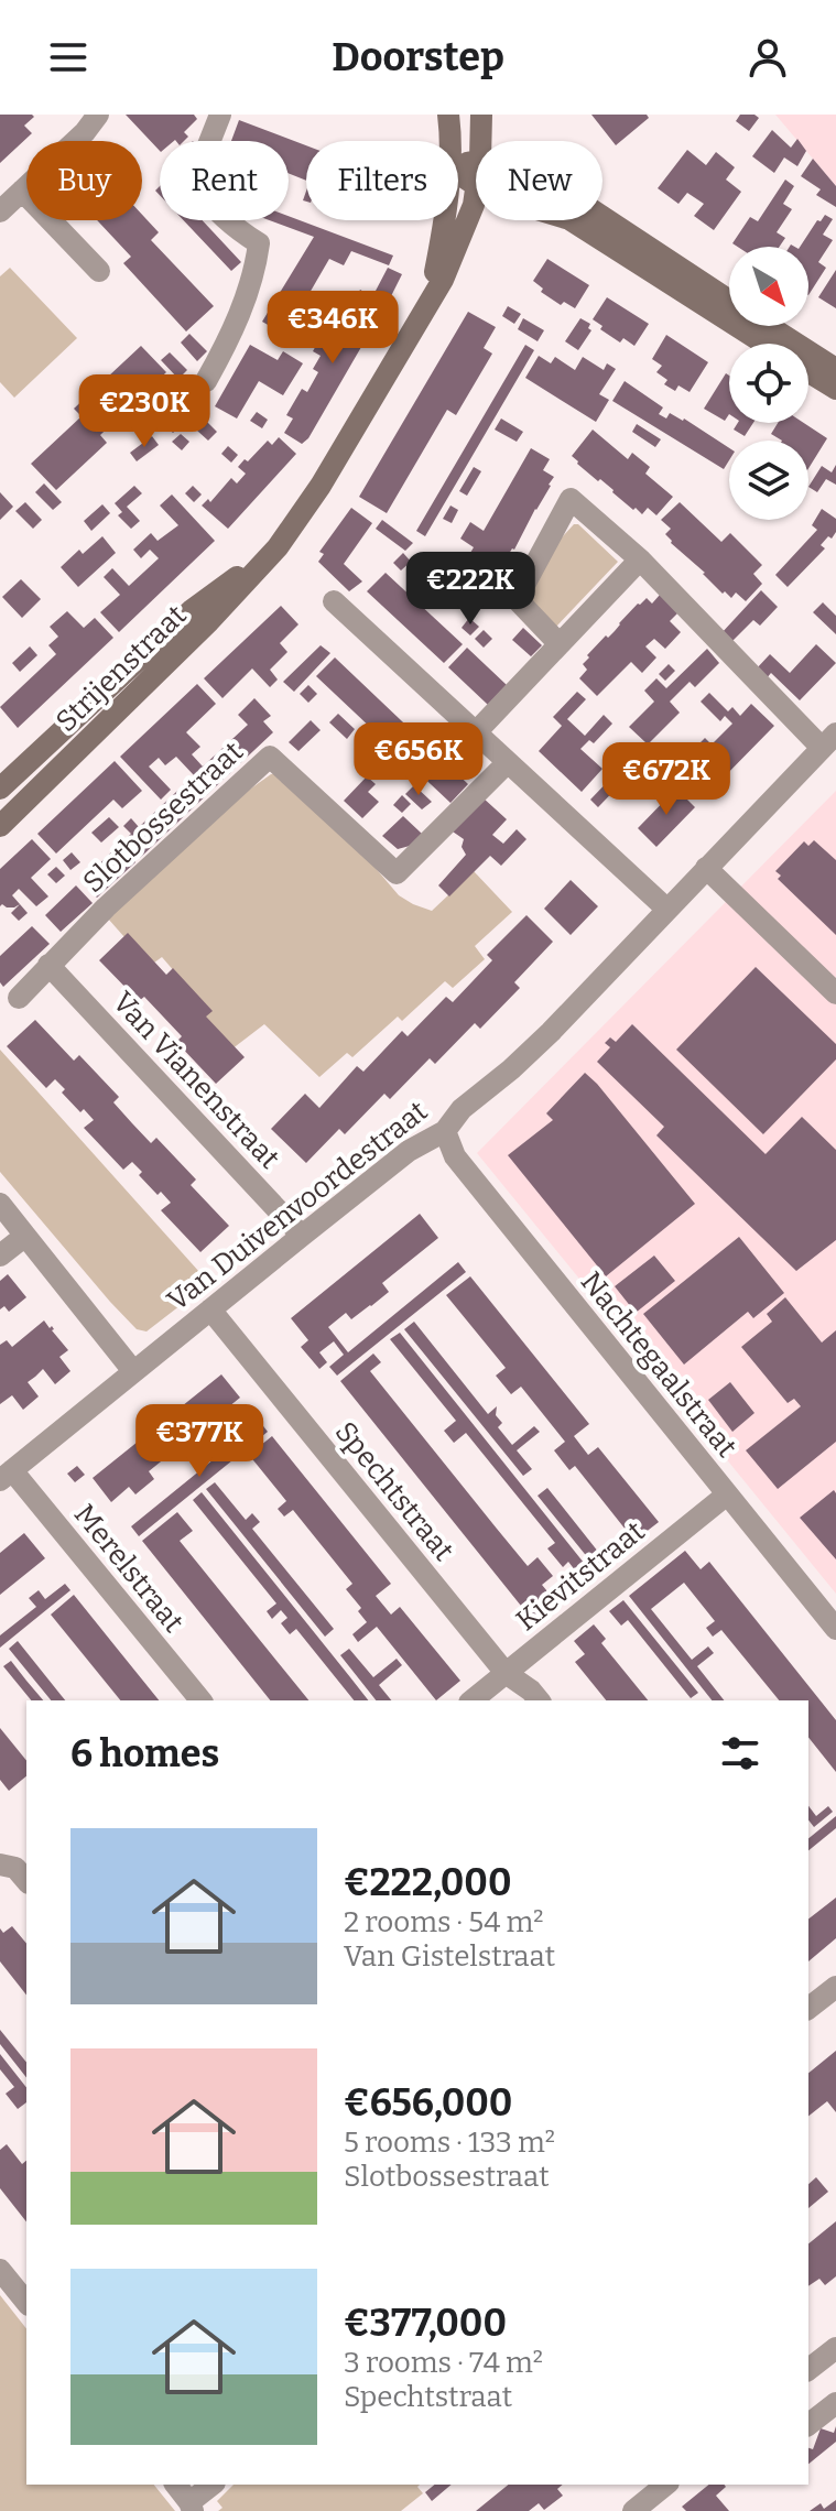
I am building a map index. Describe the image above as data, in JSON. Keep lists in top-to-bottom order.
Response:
{
  "streets": {
    "street": [
      "Strijenstraat",
      "Slotbossestraat",
      "Van Vianenstraat",
      "Van Duivenvoordestraat",
      "Nachtegaalstraat",
      "Spechtstraat",
      "Merelstraat",
      "Kievitstraat"
    ]
  },
  "crossings": [
    ["Slotbossestraat", "Van Vianenstraat"],
    ["Van Vianenstraat", "Van Duivenvoordestraat"],
    ["Van Duivenvoordestraat", "Nachtegaalstraat"],
    ["Van Duivenvoordestraat", "Spechtstraat"],
    ["Van Duivenvoordestraat", "Merelstraat"],
    ["Nachtegaalstraat", "Kievitstraat"],
    ["Spechtstraat", "Kievitstraat"]
  ],
  "north": "bottom right",
  "page": {
    "header": "Doorstep",
    "chip": [
      "Buy",
      "Rent",
      "Filters",
      "New"
    ],
    "price": [
      "€346K",
      "€230K",
      "€222K",
      "€656K",
      "€672K",
      "€377K"
    ],
    "heading": "6 homes",
    "list": [
      {
        "name": "€222,000",
        "note": "2 rooms · 54 m² · Van Gistelstraat"
      },
      {
        "name": "€656,000",
        "note": "5 rooms · 133 m² · Slotbossestraat"
      },
      {
        "name": "€377,000",
        "note": "3 rooms · 74 m² · Spechtstraat"
      }
    ]
  }
}
